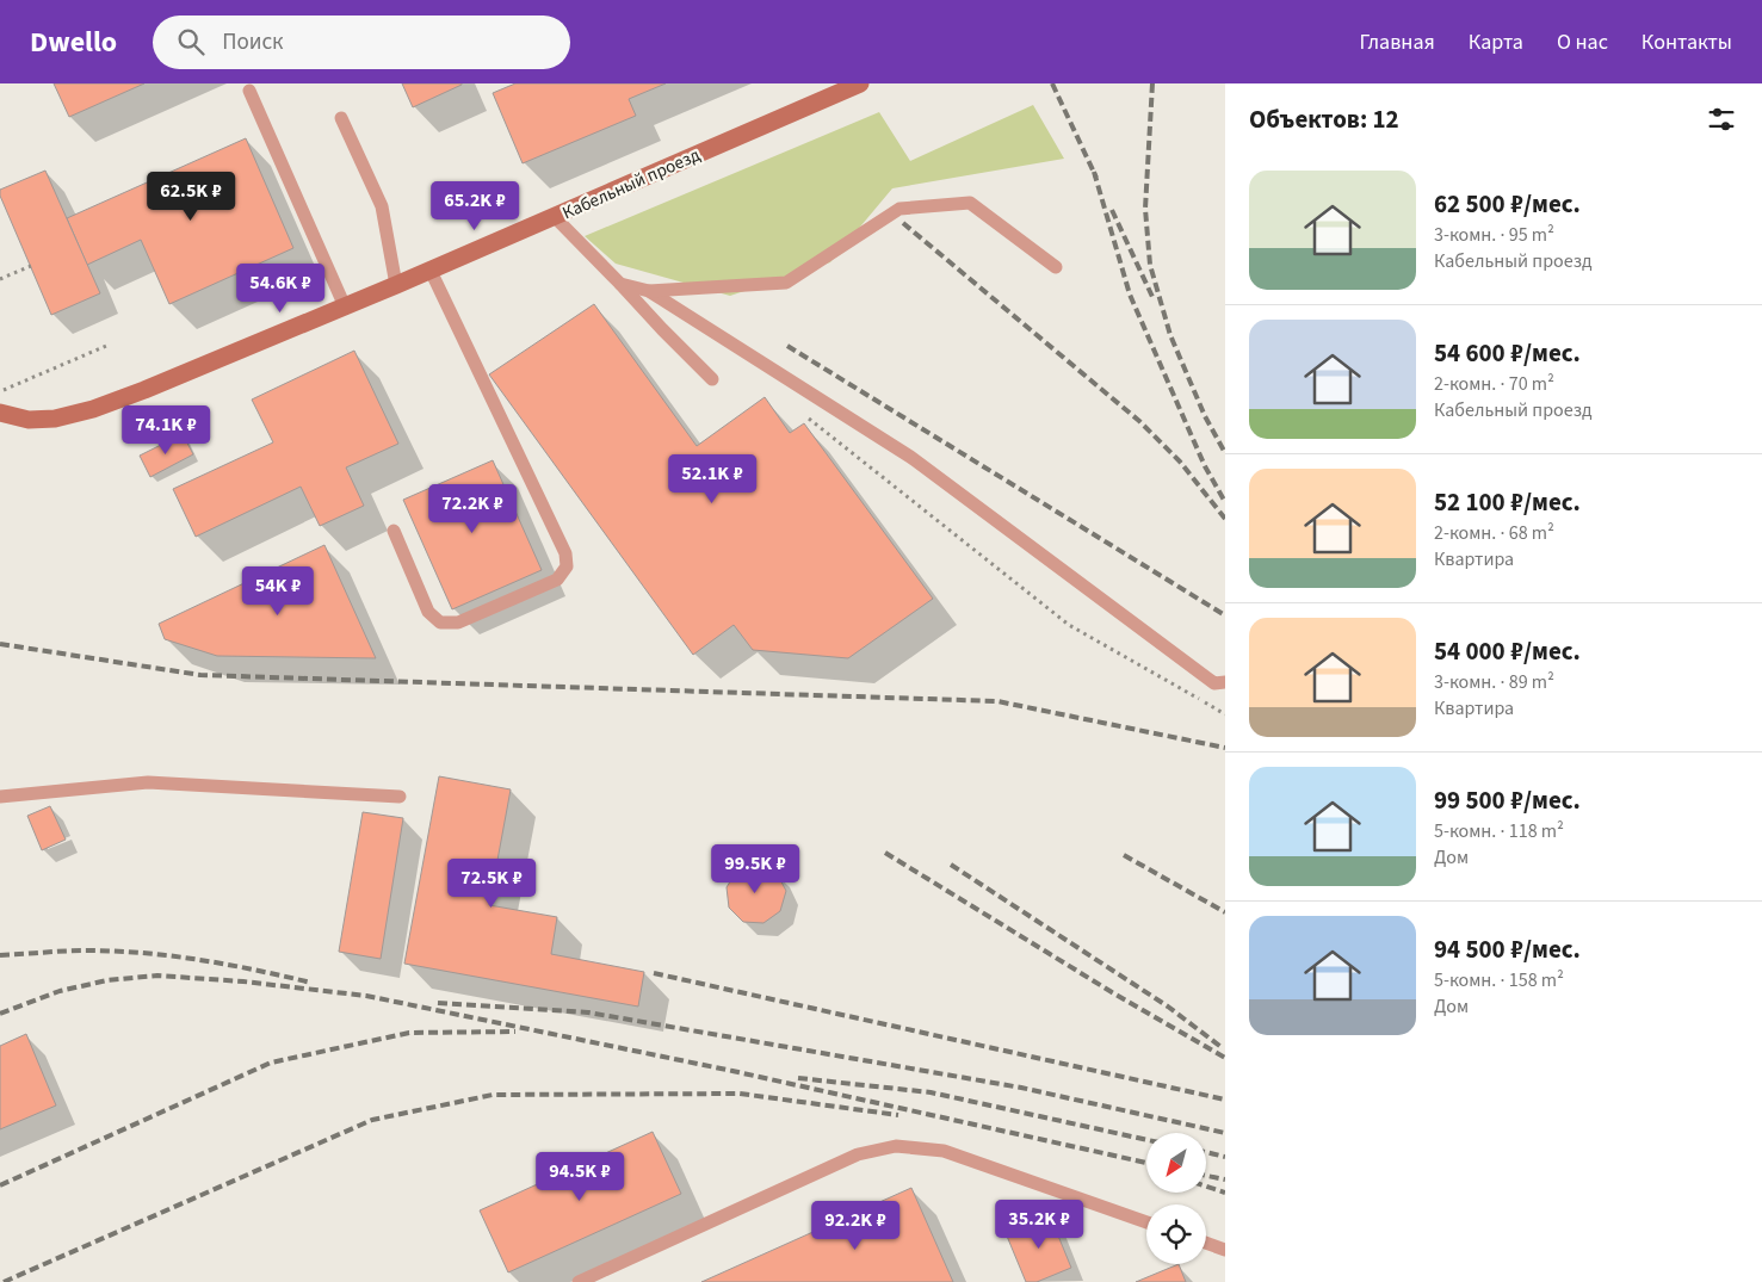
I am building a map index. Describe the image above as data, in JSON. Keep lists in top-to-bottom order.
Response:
{
  "streets": {
    "street": ["Кабельный проезд"]
  },
  "north": "bottom left",
  "page": {
    "header": "Dwello",
    "search": "Поиск",
    "nav": [
      "Главная",
      "Карта",
      "О нас",
      "Контакты"
    ],
    "heading": "Объектов: 12",
    "list": [
      {
        "name": "62 500 ₽/мес.",
        "note": "3-комн. · 95 m² · Кабельный проезд"
      },
      {
        "name": "54 600 ₽/мес.",
        "note": "2-комн. · 70 m² · Кабельный проезд"
      },
      {
        "name": "52 100 ₽/мес.",
        "note": "2-комн. · 68 m² · Квартира"
      },
      {
        "name": "54 000 ₽/мес.",
        "note": "3-комн. · 89 m² · Квартира"
      },
      {
        "name": "99 500 ₽/мес.",
        "note": "5-комн. · 118 m² · Дом"
      },
      {
        "name": "94 500 ₽/мес.",
        "note": "5-комн. · 158 m² · Дом"
      }
    ],
    "price": [
      "62.5K ₽",
      "65.2K ₽",
      "54.6K ₽",
      "74.1K ₽",
      "52.1K ₽",
      "72.2K ₽",
      "54K ₽",
      "99.5K ₽",
      "72.5K ₽",
      "94.5K ₽",
      "35.2K ₽",
      "92.2K ₽"
    ]
  }
}
